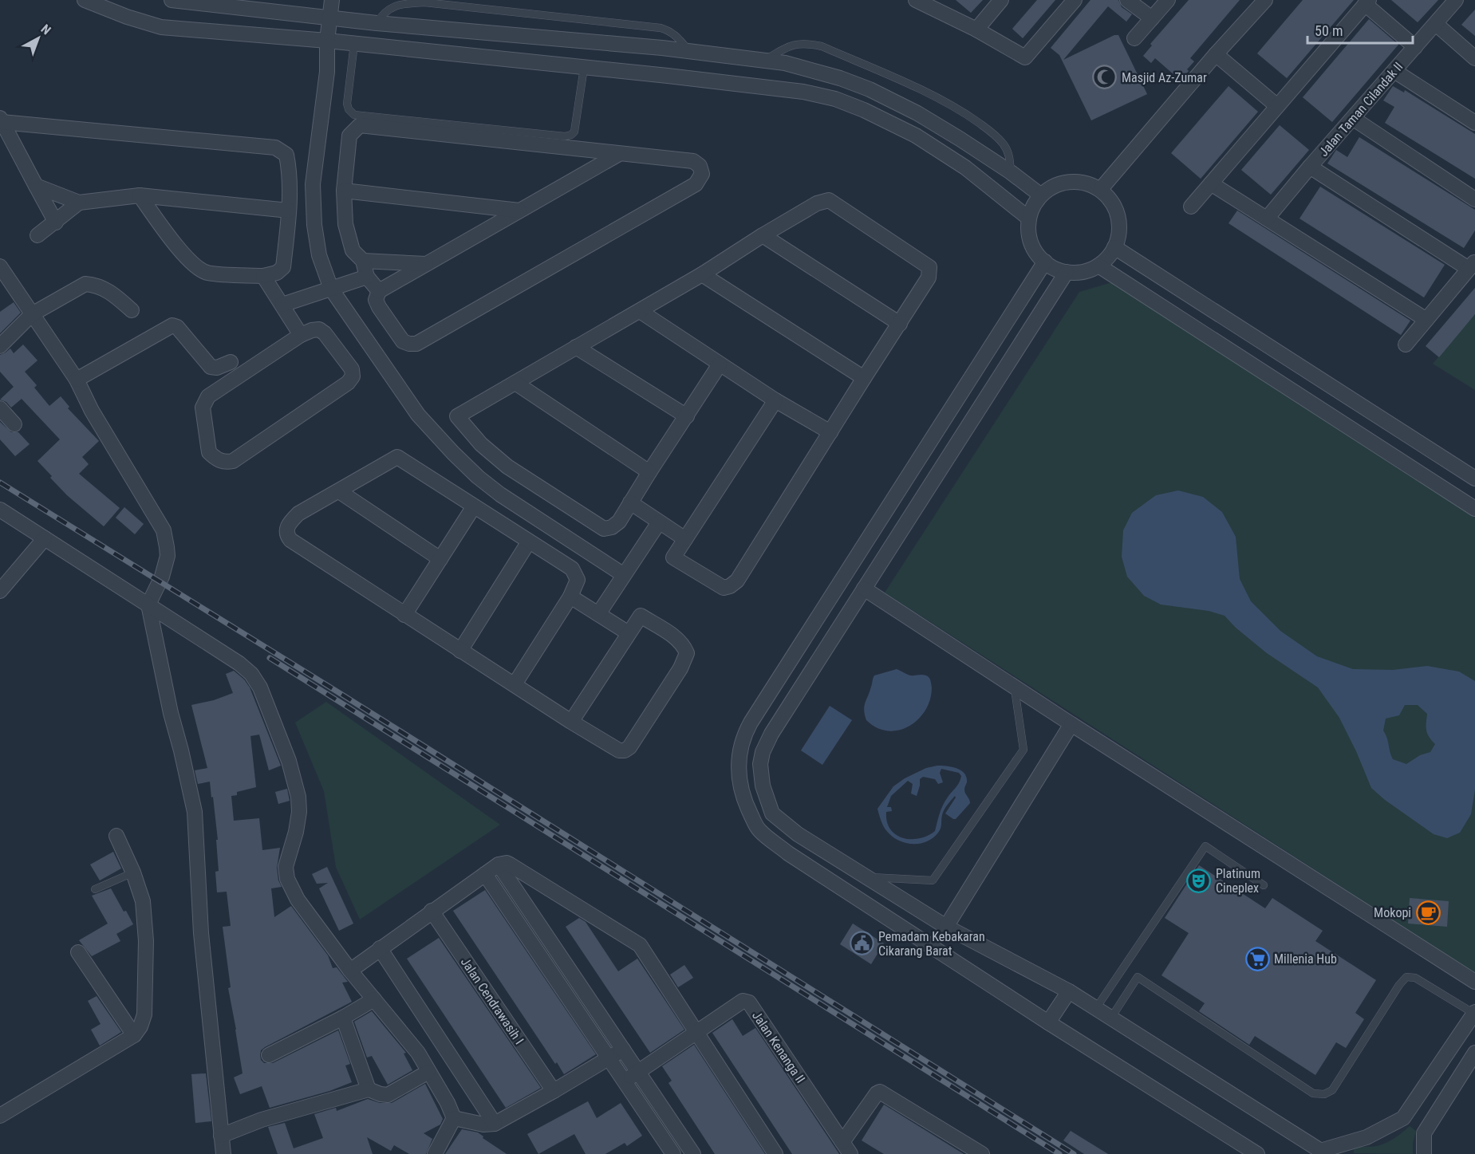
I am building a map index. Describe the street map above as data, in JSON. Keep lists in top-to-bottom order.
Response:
{
  "streets": {
    "street": ["Jalan Taman Cilandak II", "Jalan Cendrawasih I", "Jalan Kenanga II"]
  },
  "places": {
    "mosque": ["Masjid Az-Zumar"],
    "theatre": ["Platinum Cineplex"],
    "cafe": ["Mokopi"],
    "public building": ["Pemadam Kebakaran Cikarang Barat"],
    "supermarket": ["Millenia Hub"]
  },
  "scale_bar": "50 m",
  "north": "top right"
}
